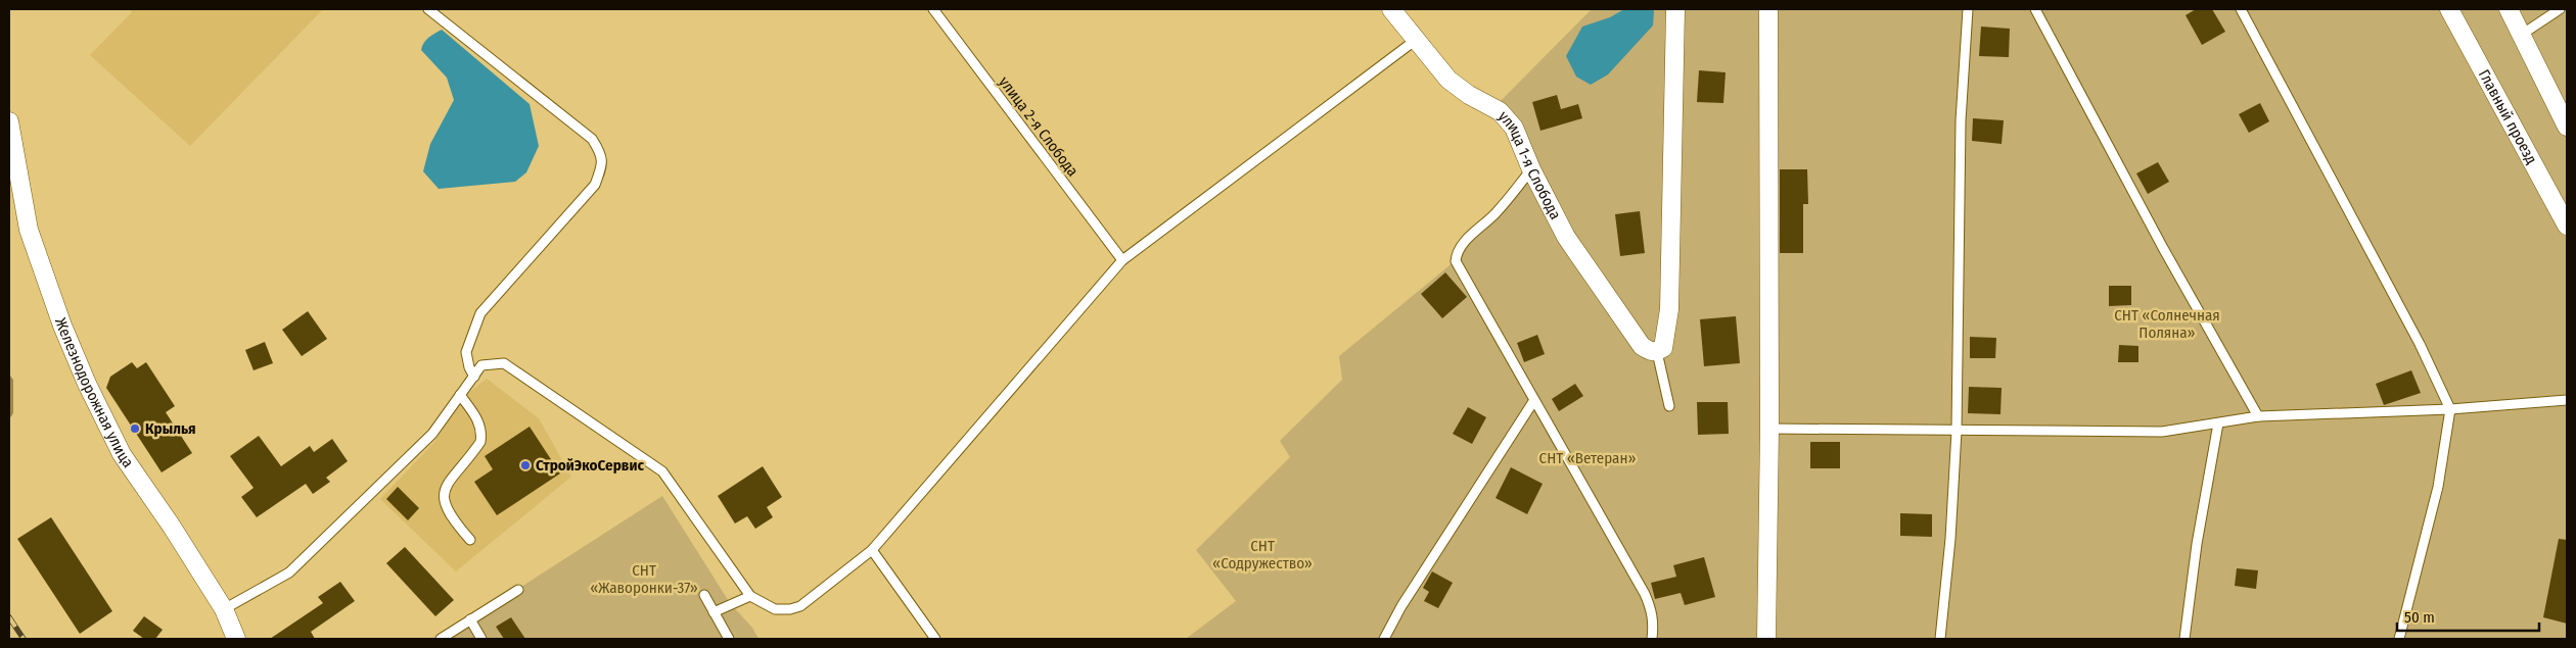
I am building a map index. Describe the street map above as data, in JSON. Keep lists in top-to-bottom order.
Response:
{
  "streets": {
    "street": ["Главный проезд", "улица 1-я Слобода", "Железнодорожная улица"],
    "lane": ["улица 2-я Слобода"]
  },
  "parks": [
    "СНТ «Солнечная Поляна»",
    "СНТ «Ветеран»",
    "СНТ «Содружество»",
    "СНТ «Жаворонки-37»"
  ],
  "places": ["Крылья", "СтройЭкоСервис"],
  "scale_bar": "50 m"
}
